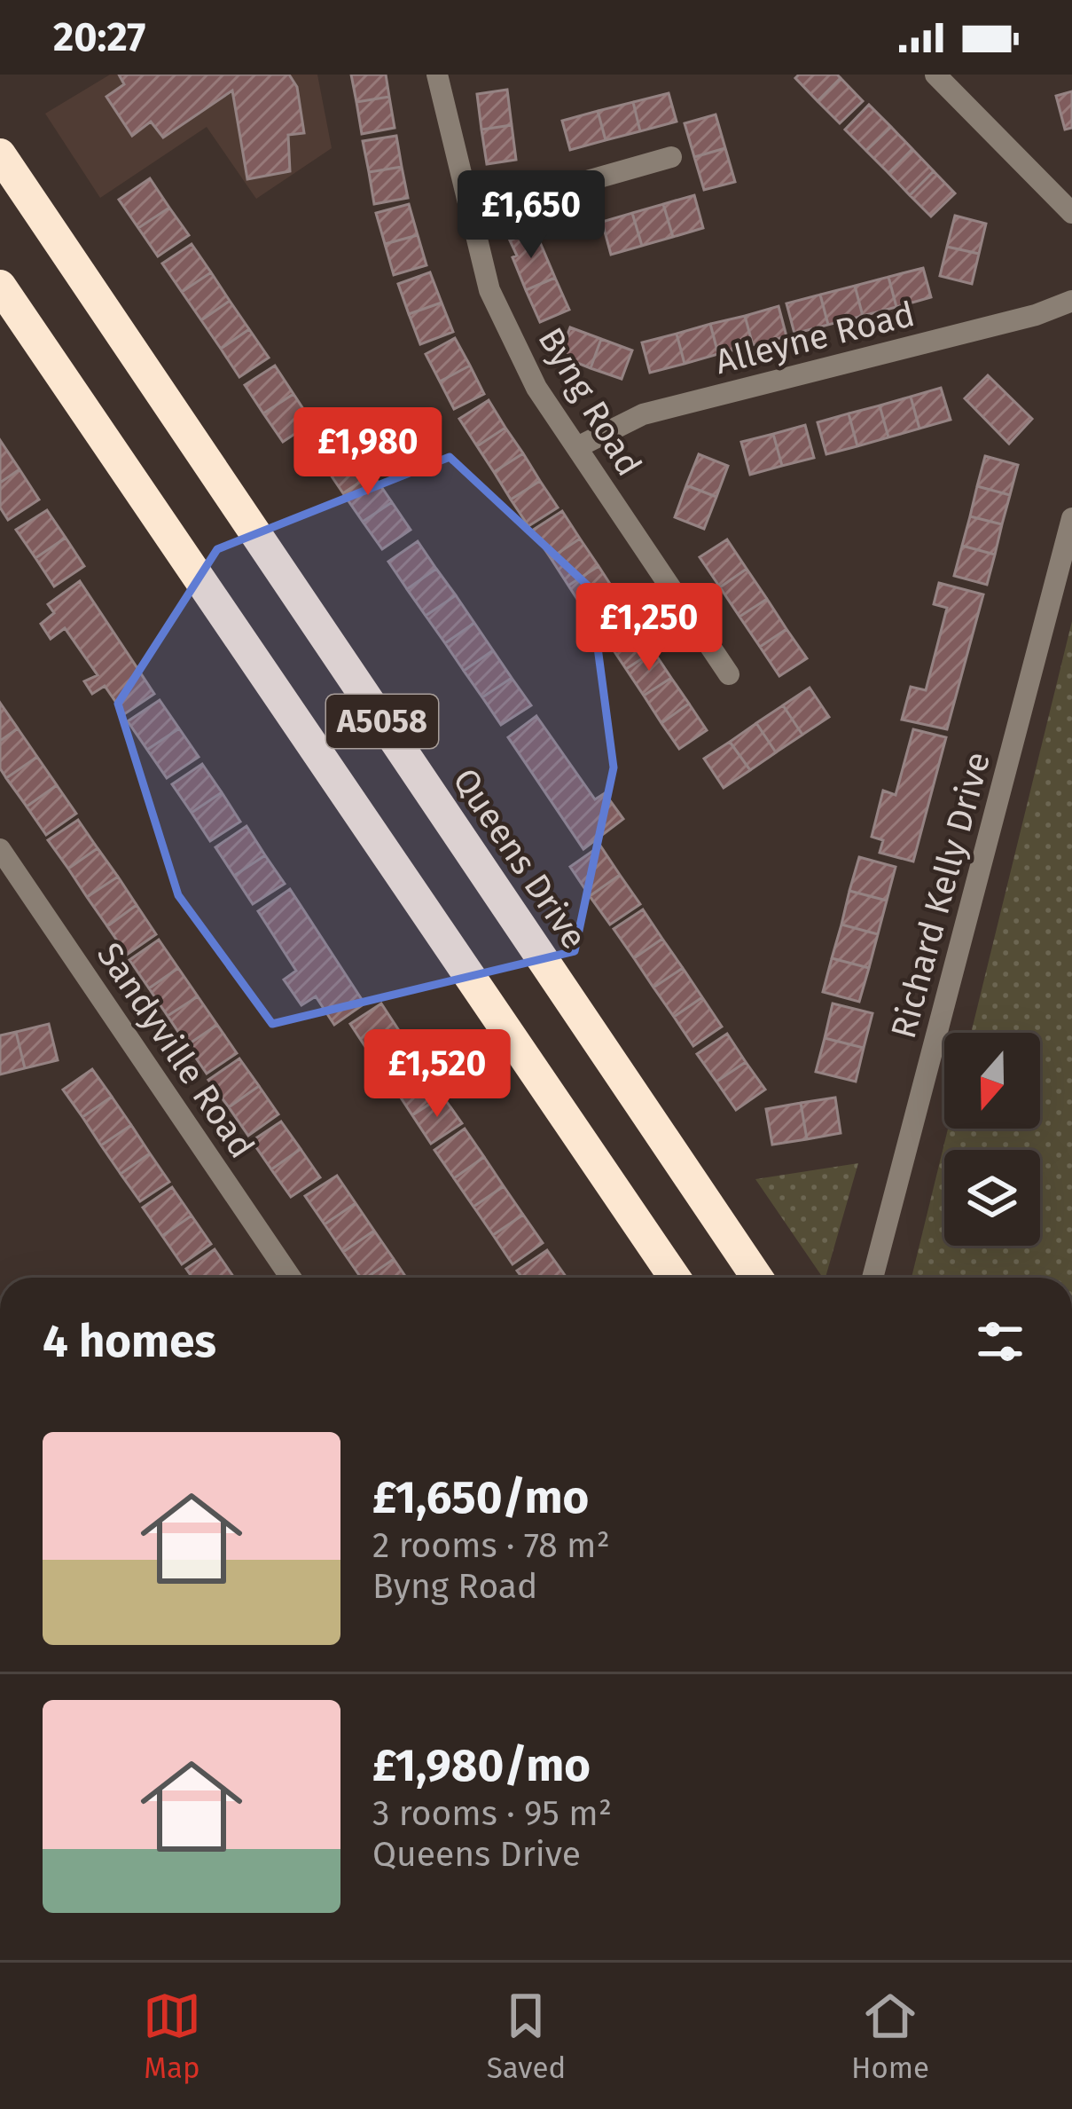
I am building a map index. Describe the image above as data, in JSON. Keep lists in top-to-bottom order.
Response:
{
  "streets": {
    "highway": ["A5058", "Queens Drive"],
    "street": [
      "Alleyne Road",
      "Byng Road",
      "Richard Kelly Drive",
      "Sandyville Road"
    ]
  },
  "crossings": [
    ["Alleyne Road", "Byng Road"]
  ],
  "north": "bottom",
  "page": {
    "status": "20:27",
    "price": [
      "£1,650",
      "£1,980",
      "£1,250",
      "£1,520"
    ],
    "heading": "4 homes",
    "list": [
      {
        "name": "£1,650/mo",
        "note": "2 rooms · 78 m² · Byng Road"
      },
      {
        "name": "£1,980/mo",
        "note": "3 rooms · 95 m² · Queens Drive"
      }
    ],
    "tabs": ["Map", "Saved", "Home"]
  }
}
